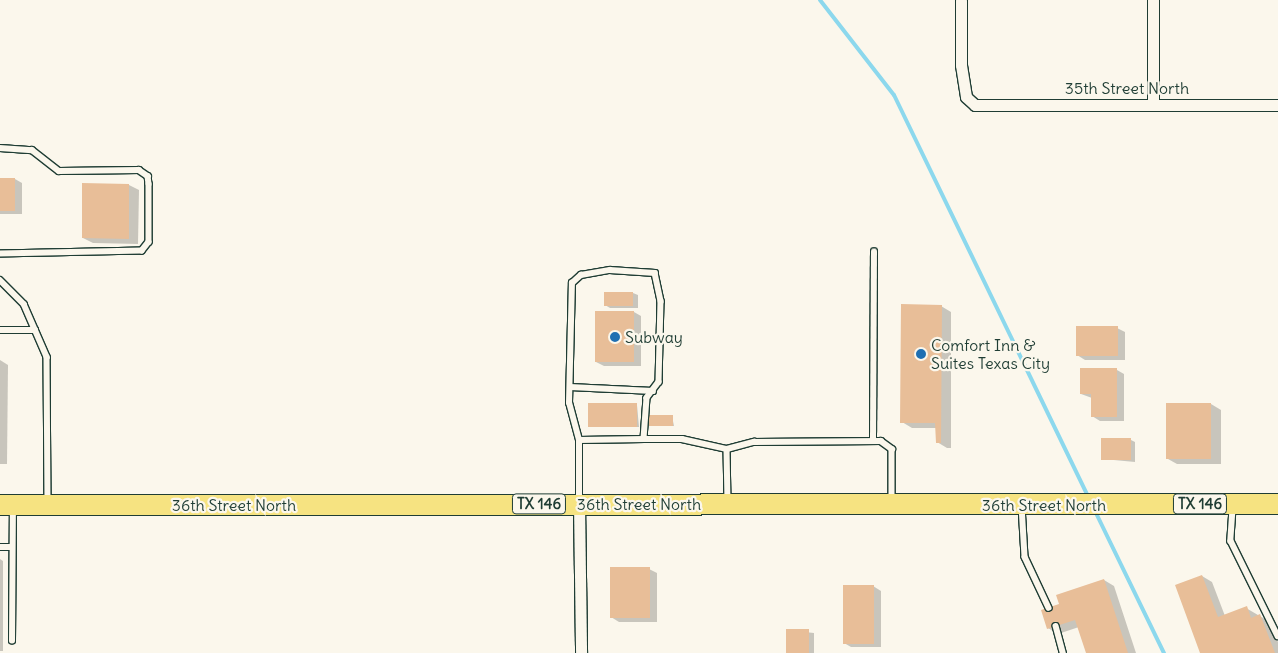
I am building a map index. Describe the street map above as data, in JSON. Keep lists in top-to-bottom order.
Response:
{
  "streets": {
    "highway": ["TX 146", "36th Street North"],
    "street": ["35th Street North"]
  },
  "places": ["Subway", "Comfort Inn & Suites Texas City"]
}
